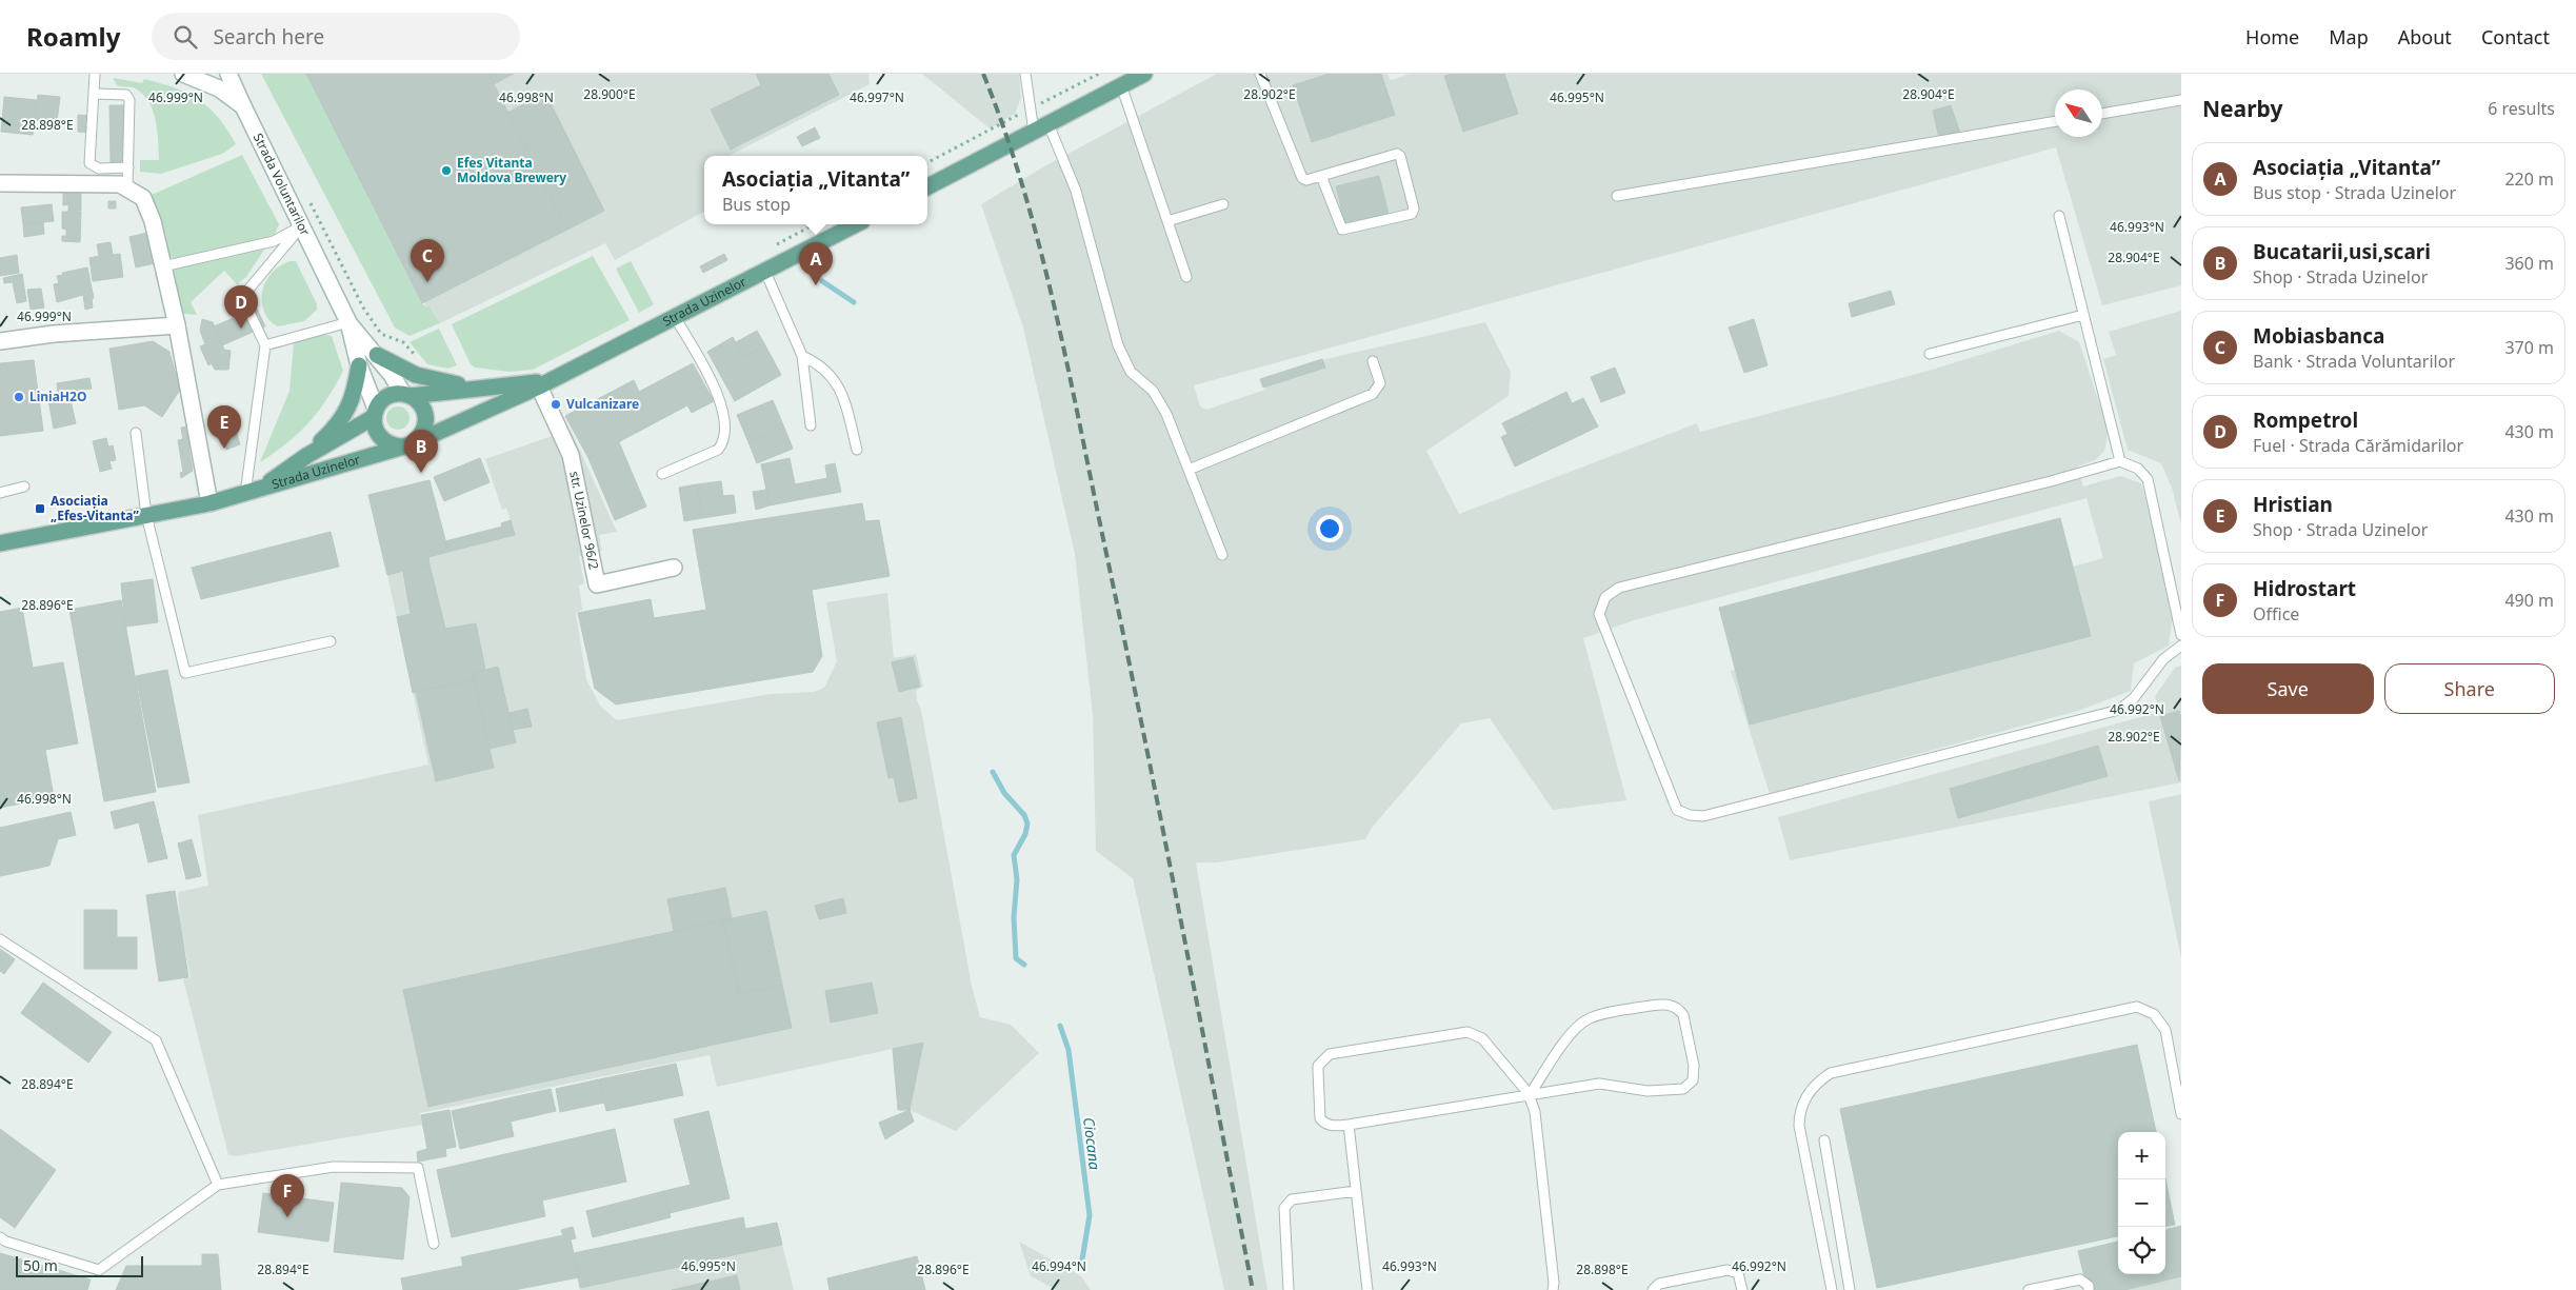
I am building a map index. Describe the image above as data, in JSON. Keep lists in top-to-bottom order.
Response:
{
  "streets": {
    "main road": ["Strada Uzinelor"],
    "street": ["Strada Voluntarilor", "str. Uzinelor 96/2"]
  },
  "crossings": [
    ["Strada Voluntarilor", "Strada Uzinelor"],
    ["Strada Uzinelor", "str. Uzinelor 96/2"]
  ],
  "water": ["Ciocana"],
  "places": {
    "other": ["Efes Vitanta Moldova Brewery", "LiniaH2O", "Vulcanizare"],
    "transit": ["Asociația „Efes-Vitanta”"]
  },
  "scale_bar": "50 m",
  "north": "top left",
  "page": {
    "header": "Roamly",
    "search": "Search here",
    "nav": [
      "Home",
      "Map",
      "About",
      "Contact"
    ],
    "heading": ["Nearby", "6 results"],
    "list": [
      {
        "mark": "A",
        "name": "Asociația „Vitanta”",
        "note": "Bus stop · Strada Uzinelor",
        "value": "220 m"
      },
      {
        "mark": "B",
        "name": "Bucatarii,usi,scari",
        "note": "Shop · Strada Uzinelor",
        "value": "360 m"
      },
      {
        "mark": "C",
        "name": "Mobiasbanca",
        "note": "Bank · Strada Voluntarilor",
        "value": "370 m"
      },
      {
        "mark": "D",
        "name": "Rompetrol",
        "note": "Fuel · Strada Cărămidarilor",
        "value": "430 m"
      },
      {
        "mark": "E",
        "name": "Hristian",
        "note": "Shop · Strada Uzinelor",
        "value": "430 m"
      },
      {
        "mark": "F",
        "name": "Hidrostart",
        "note": "Office",
        "value": "490 m"
      }
    ],
    "popup": ["Asociația „Vitanta”", "Bus stop"],
    "pins": [
      "C",
      "A",
      "D",
      "E",
      "B",
      "F"
    ],
    "buttons": ["Save", "Share"],
    "map_buttons": ["+", "−"],
    "scale": "50 m"
  },
  "coordinates": [
    "28.900°E",
    "28.902°E",
    "28.904°E",
    "46.999°N",
    "46.998°N",
    "46.997°N",
    "46.995°N",
    "28.898°E",
    "46.993°N",
    "28.896°E",
    "46.992°N",
    "28.894°E",
    "46.994°N"
  ]
}
